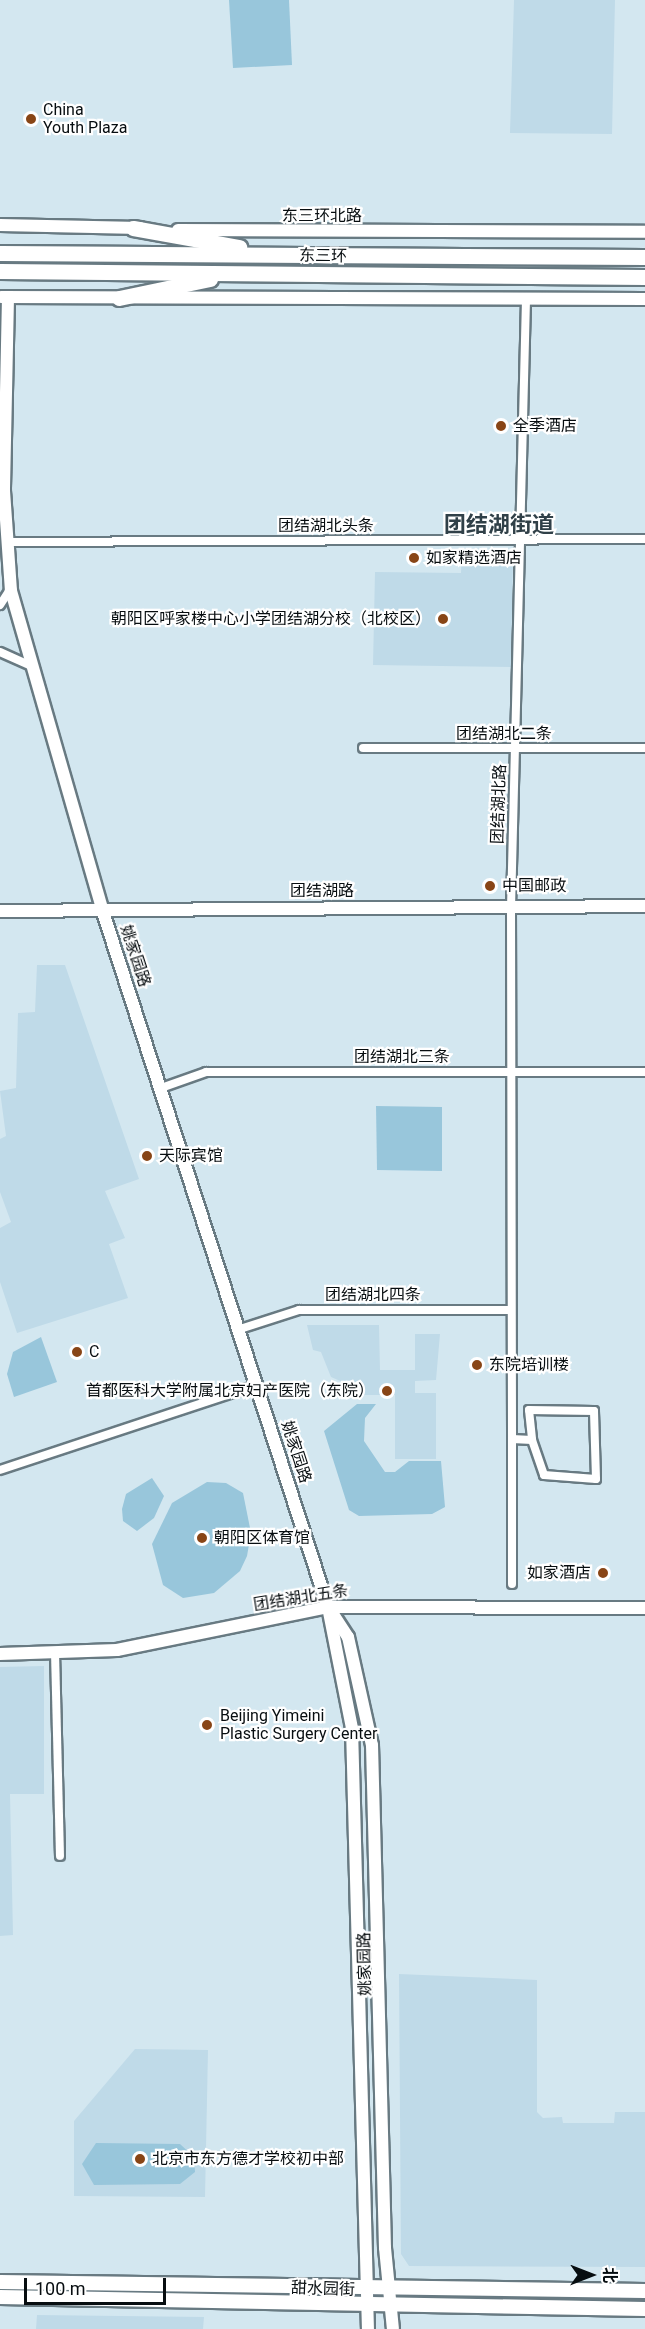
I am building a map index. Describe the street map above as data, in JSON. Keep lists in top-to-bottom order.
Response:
{
  "streets": {
    "highway": ["东三环"],
    "main road": ["甜水园街"],
    "street": [
      "东三环北路",
      "团结湖北头条",
      "团结湖北二条",
      "团结湖北路",
      "团结湖路",
      "姚家园路",
      "团结湖北三条",
      "团结湖北四条",
      "团结湖北五条"
    ]
  },
  "crossings": [
    ["团结湖北头条", "团结湖北路"],
    ["团结湖北头条", "姚家园路"],
    ["团结湖北二条", "团结湖北路"],
    ["团结湖北路", "团结湖路"],
    ["团结湖北路", "团结湖北三条"],
    ["团结湖北路", "团结湖北四条"],
    ["团结湖路", "姚家园路"],
    ["姚家园路", "团结湖北三条"],
    ["姚家园路", "团结湖北四条"],
    ["姚家园路", "团结湖北五条"],
    ["姚家园路", "甜水园街"]
  ],
  "districts": ["团结湖街道"],
  "places": [
    "China Youth Plaza",
    "全季酒店",
    "如家精选酒店",
    "朝阳区呼家楼中心小学团结湖分校（北校区）",
    "中国邮政",
    "天际宾馆",
    "C",
    "东院培训楼",
    "首都医科大学附属北京妇产医院（东院）",
    "朝阳区体育馆",
    "如家酒店",
    "Beijing Yimeini Plastic Surgery Center",
    "北京市东方德才学校初中部"
  ],
  "scale_bar": "100 m",
  "north": "right"
}
